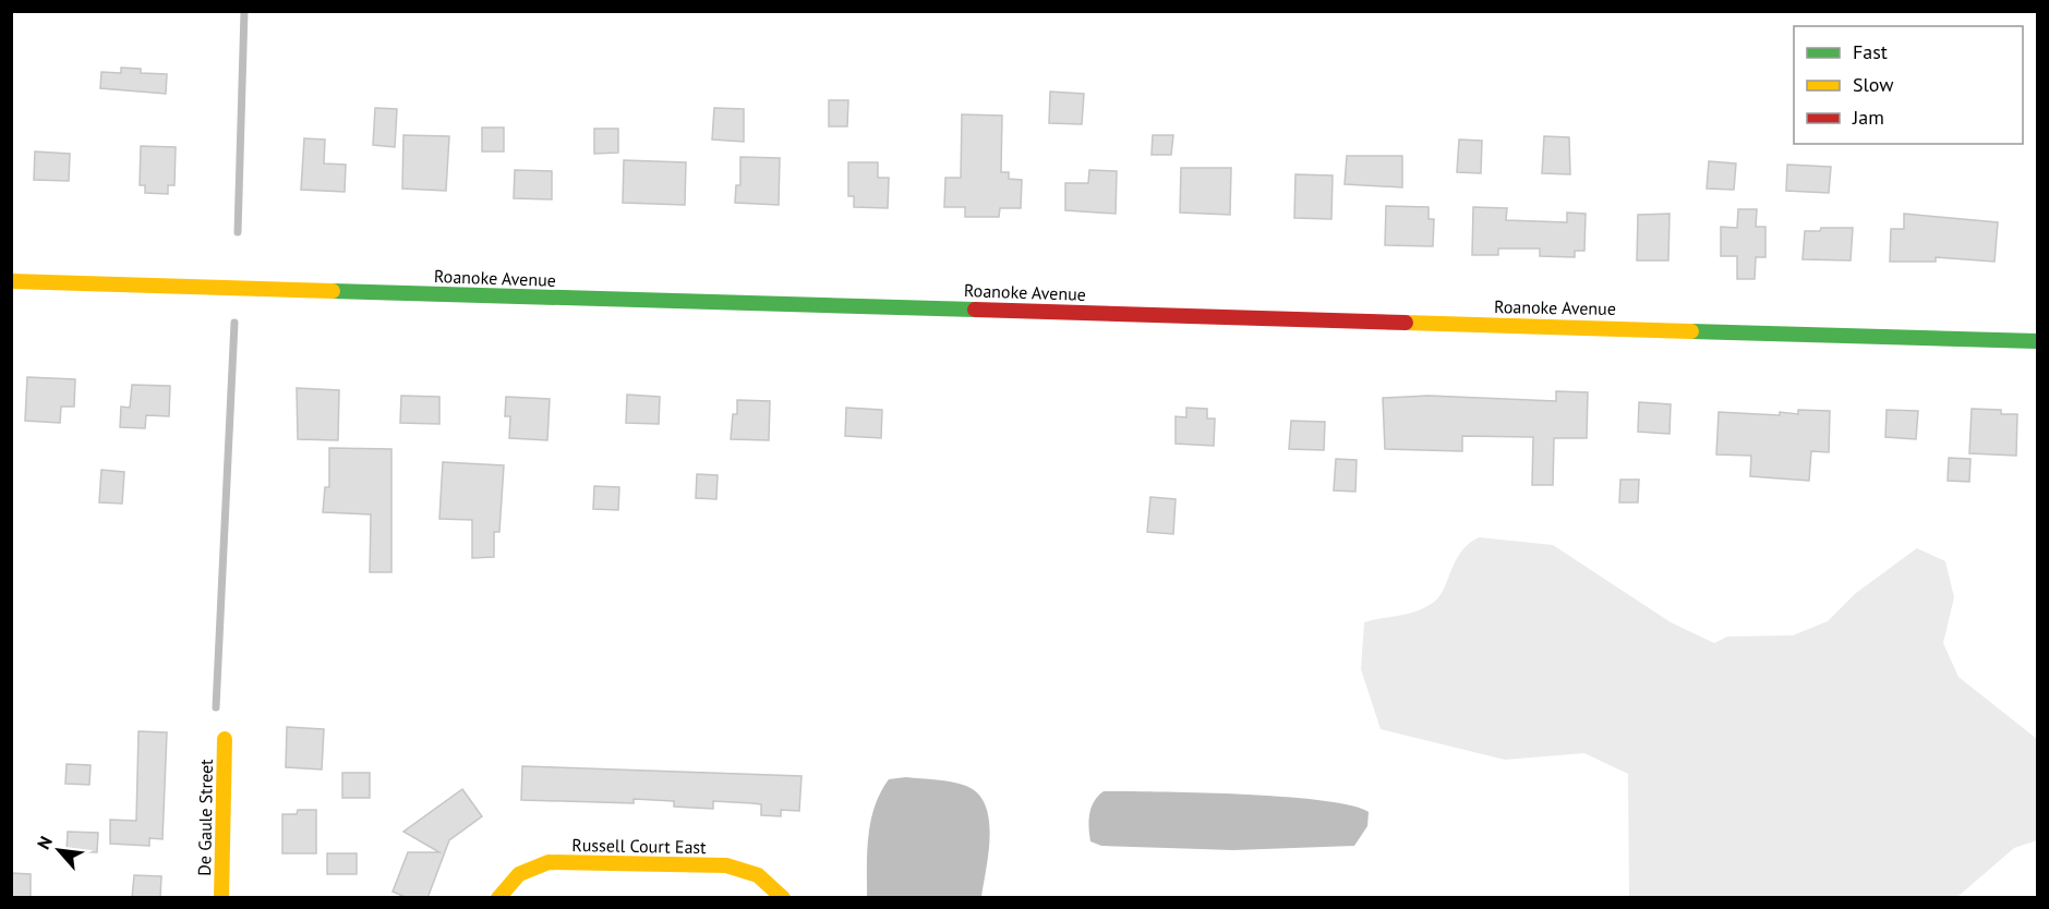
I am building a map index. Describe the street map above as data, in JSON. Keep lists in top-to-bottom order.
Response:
{
  "streets": {
    "street": ["Roanoke Avenue", "De Gaule Street", "Russell Court East"]
  },
  "legend": ["Fast", "Slow", "Jam"],
  "north": "top left"
}
